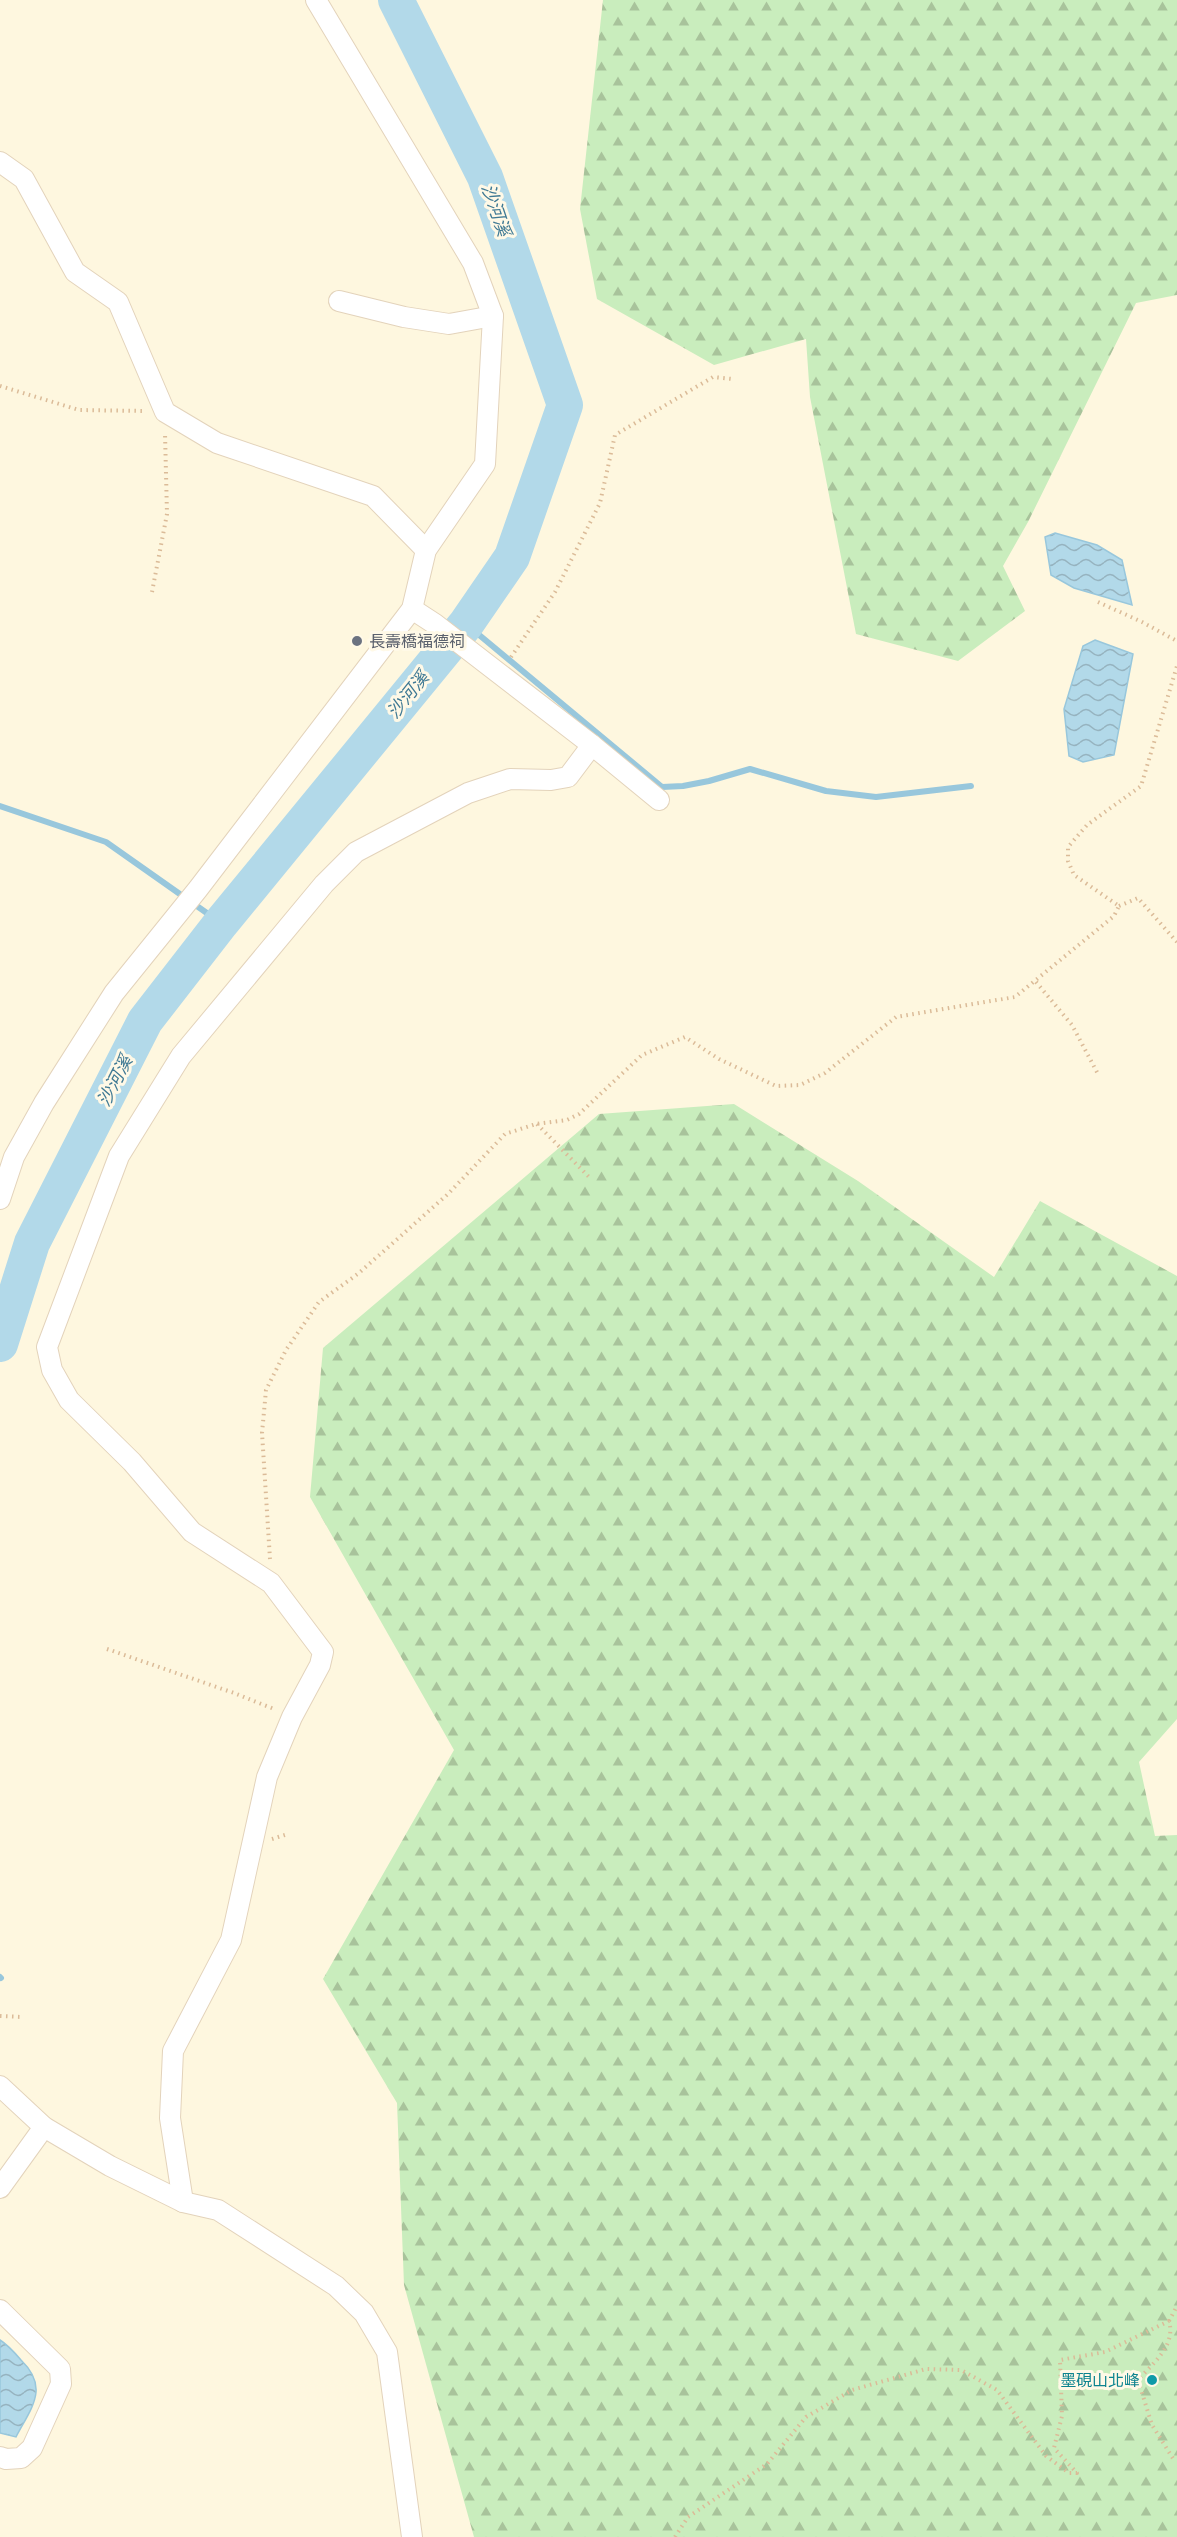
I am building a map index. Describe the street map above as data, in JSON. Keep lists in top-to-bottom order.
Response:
{
  "water": ["沙河溪"],
  "places": ["長壽橋福德祠", "墨硯山北峰"]
}
